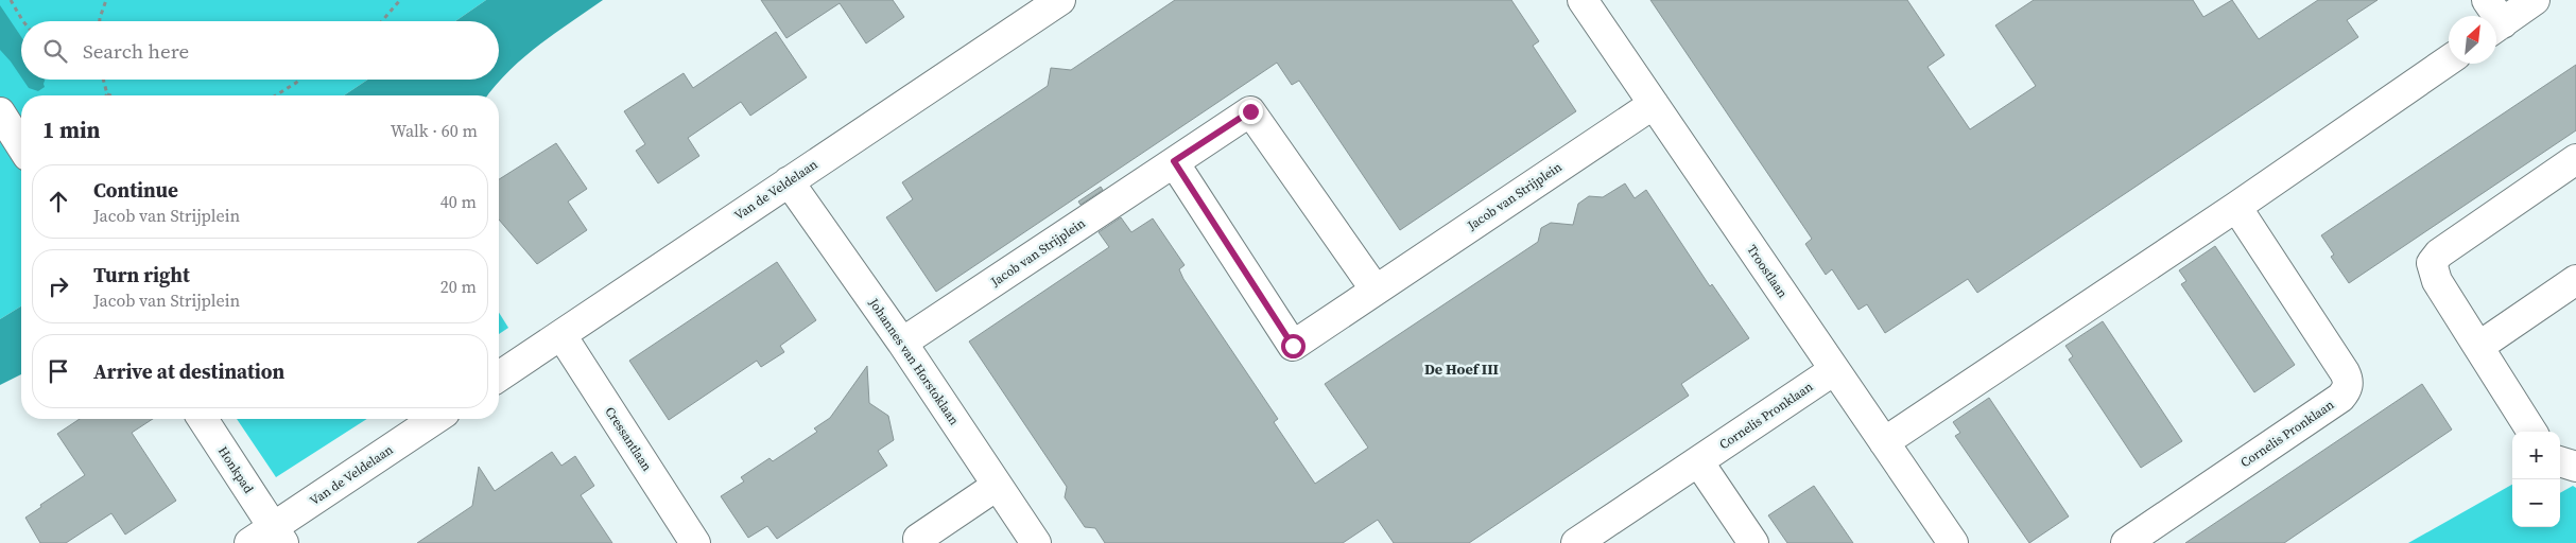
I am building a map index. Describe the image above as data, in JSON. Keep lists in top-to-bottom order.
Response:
{
  "streets": {
    "street": [
      "Van de Veldelaan",
      "Jacob van Strijplein",
      "Troostlaan",
      "Johannes van Horstoklaan",
      "Cornelis Pronklaan",
      "Cressantlaan",
      "Honkpad"
    ]
  },
  "crossings": [
    ["Van de Veldelaan", "Johannes van Horstoklaan"],
    ["Van de Veldelaan", "Cressantlaan"],
    ["Van de Veldelaan", "Honkpad"],
    ["Jacob van Strijplein", "Troostlaan"],
    ["Jacob van Strijplein", "Johannes van Horstoklaan"],
    ["Troostlaan", "Cornelis Pronklaan"]
  ],
  "districts": ["De Hoef III"],
  "north": "top right",
  "page": {
    "search": "Search here",
    "heading": ["1 min", "Walk · 60 m"],
    "list": [
      ["Continue", "Jacob van Strijplein", "40 m"],
      ["Turn right", "Jacob van Strijplein", "20 m"],
      "Arrive at destination"
    ],
    "map_buttons": ["+", "−"]
  }
}
